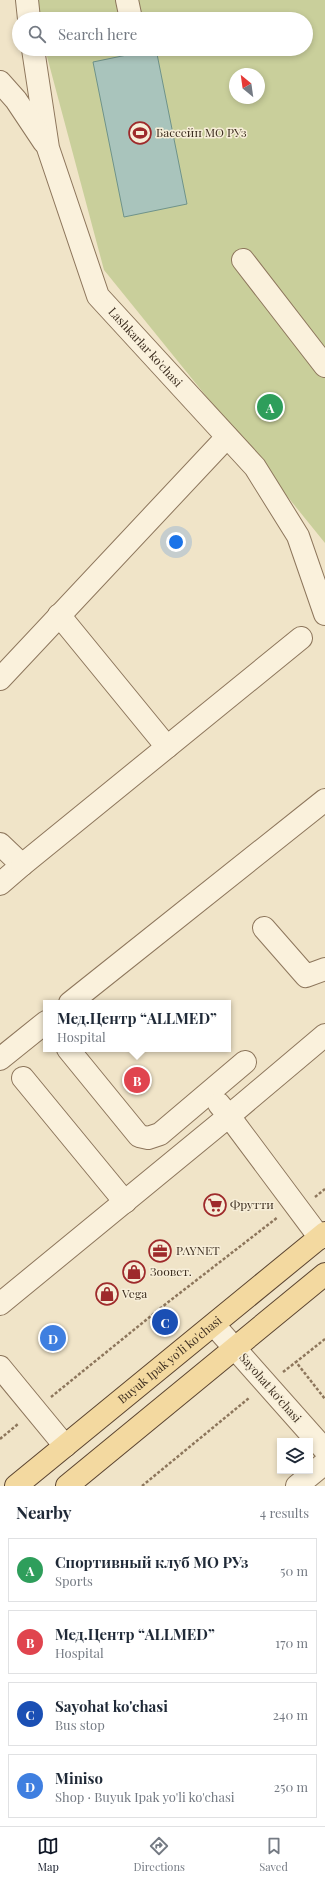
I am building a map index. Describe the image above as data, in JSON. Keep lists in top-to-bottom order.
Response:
{
  "streets": {
    "main road": ["Buyuk Ipak yo'li ko'chasi"],
    "street": ["Lashkarlar ko'chasi", "Sayohat koʻchasi"]
  },
  "crossings": [
    ["Buyuk Ipak yo'li ko'chasi", "Sayohat koʻchasi"]
  ],
  "places": {
    "sports": ["Бассейн МО РУз"],
    "supermarket": ["Фрутти"],
    "office": ["PAYNET"],
    "shop": ["Зоовет.", "Vega"]
  },
  "north": "top left",
  "page": {
    "search": "Search here",
    "pins": [
      "A",
      "B",
      "C",
      "D"
    ],
    "popup": ["Мед.Центр “ALLMED”", "Hospital"],
    "heading": ["Nearby", "4 results"],
    "list": [
      {
        "mark": "A",
        "name": "Спортивный клуб МО РУз",
        "note": "Sports",
        "value": "50 m"
      },
      {
        "mark": "B",
        "name": "Мед.Центр “ALLMED”",
        "note": "Hospital",
        "value": "170 m"
      },
      {
        "mark": "C",
        "name": "Sayohat ko'chasi",
        "note": "Bus stop",
        "value": "240 m"
      },
      {
        "mark": "D",
        "name": "Miniso",
        "note": "Shop · Buyuk Ipak yo'li ko'chasi",
        "value": "250 m"
      }
    ],
    "nav": ["Map", "Directions", "Saved"]
  }
}
